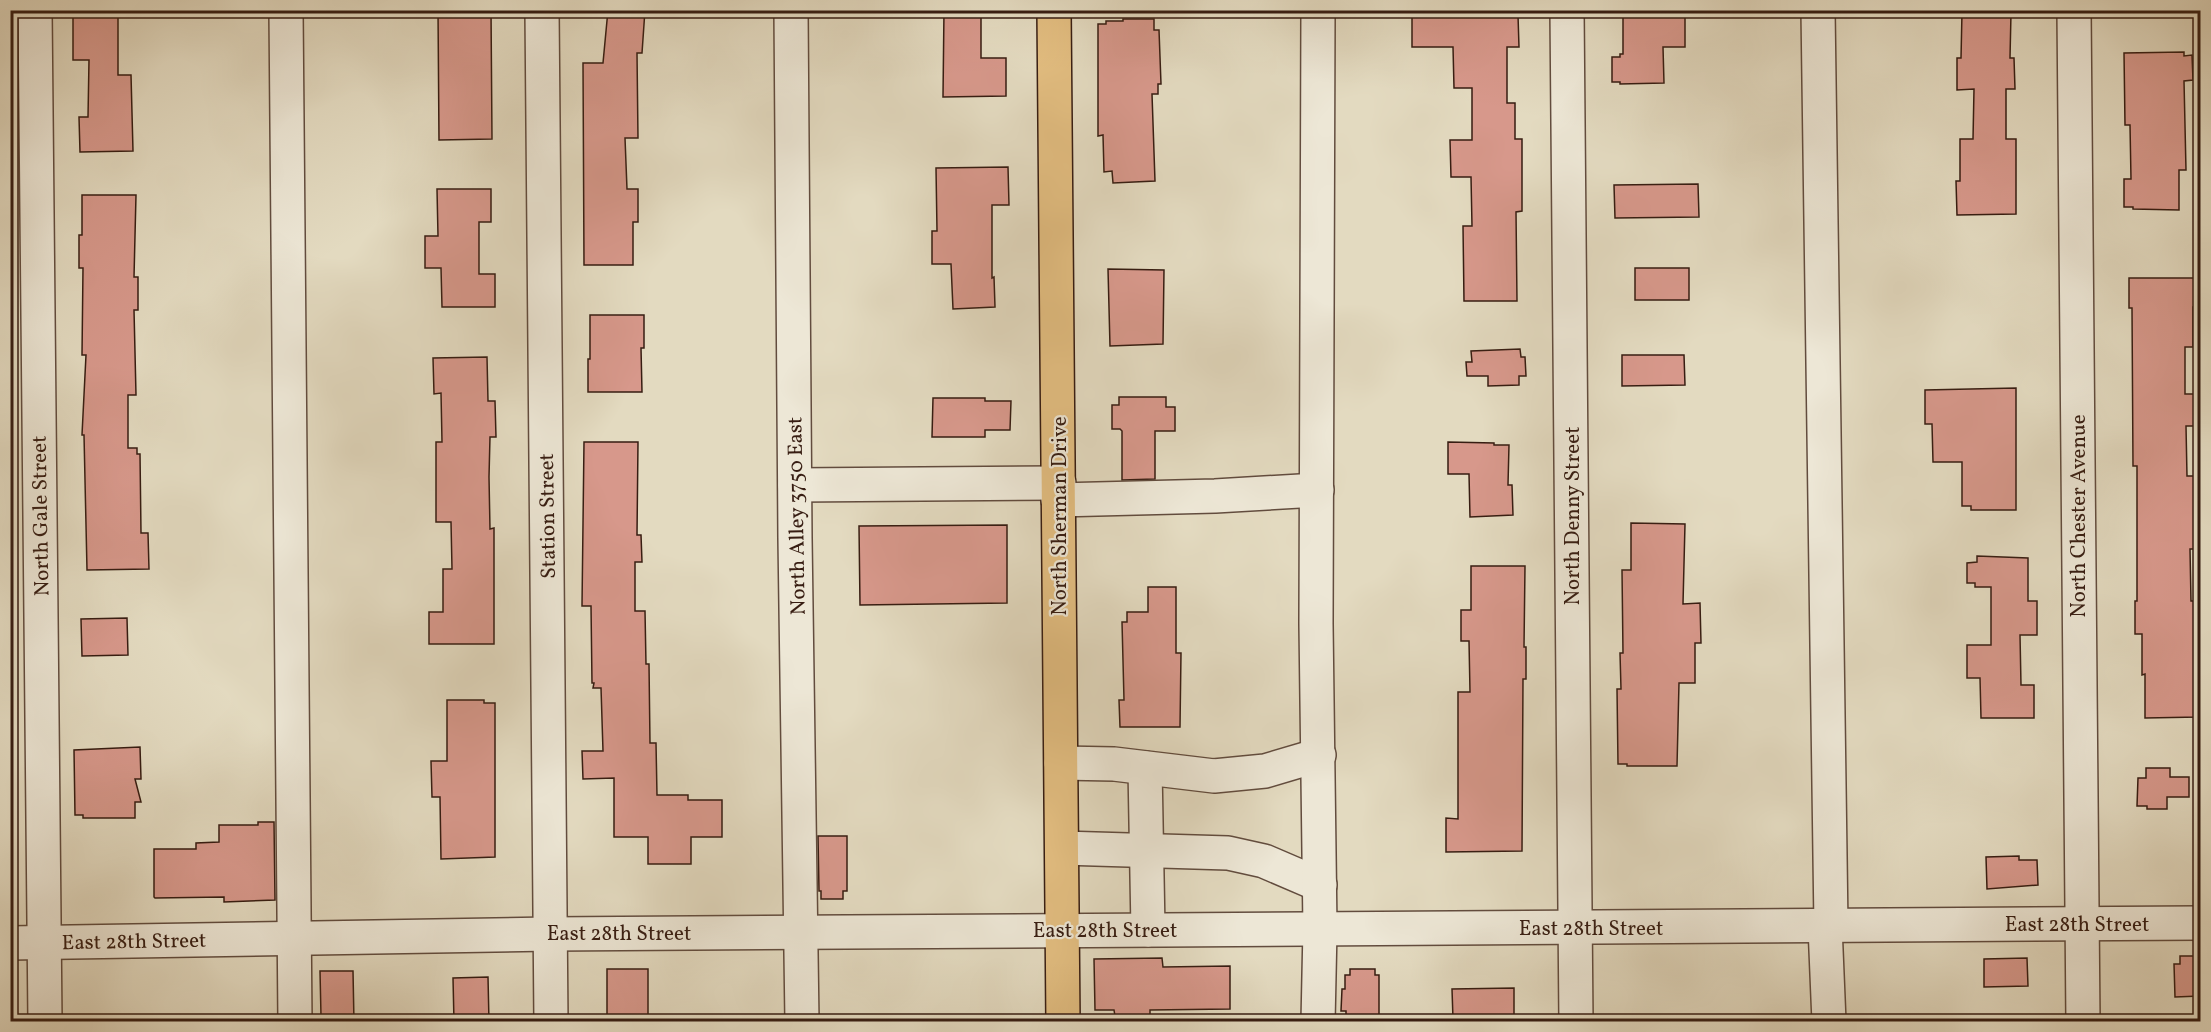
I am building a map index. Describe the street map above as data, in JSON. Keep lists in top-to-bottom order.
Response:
{
  "streets": {
    "main road": ["North Sherman Drive"],
    "street": [
      "North Gale Street",
      "Station Street",
      "North Alley 3750 East",
      "North Denny Street",
      "North Chester Avenue",
      "East 28th Street"
    ]
  },
  "crossings": [
    ["North Gale Street", "East 28th Street"],
    ["Station Street", "East 28th Street"],
    ["North Alley 3750 East", "East 28th Street"],
    ["North Sherman Drive", "East 28th Street"],
    ["North Denny Street", "East 28th Street"],
    ["North Chester Avenue", "East 28th Street"]
  ]
}
